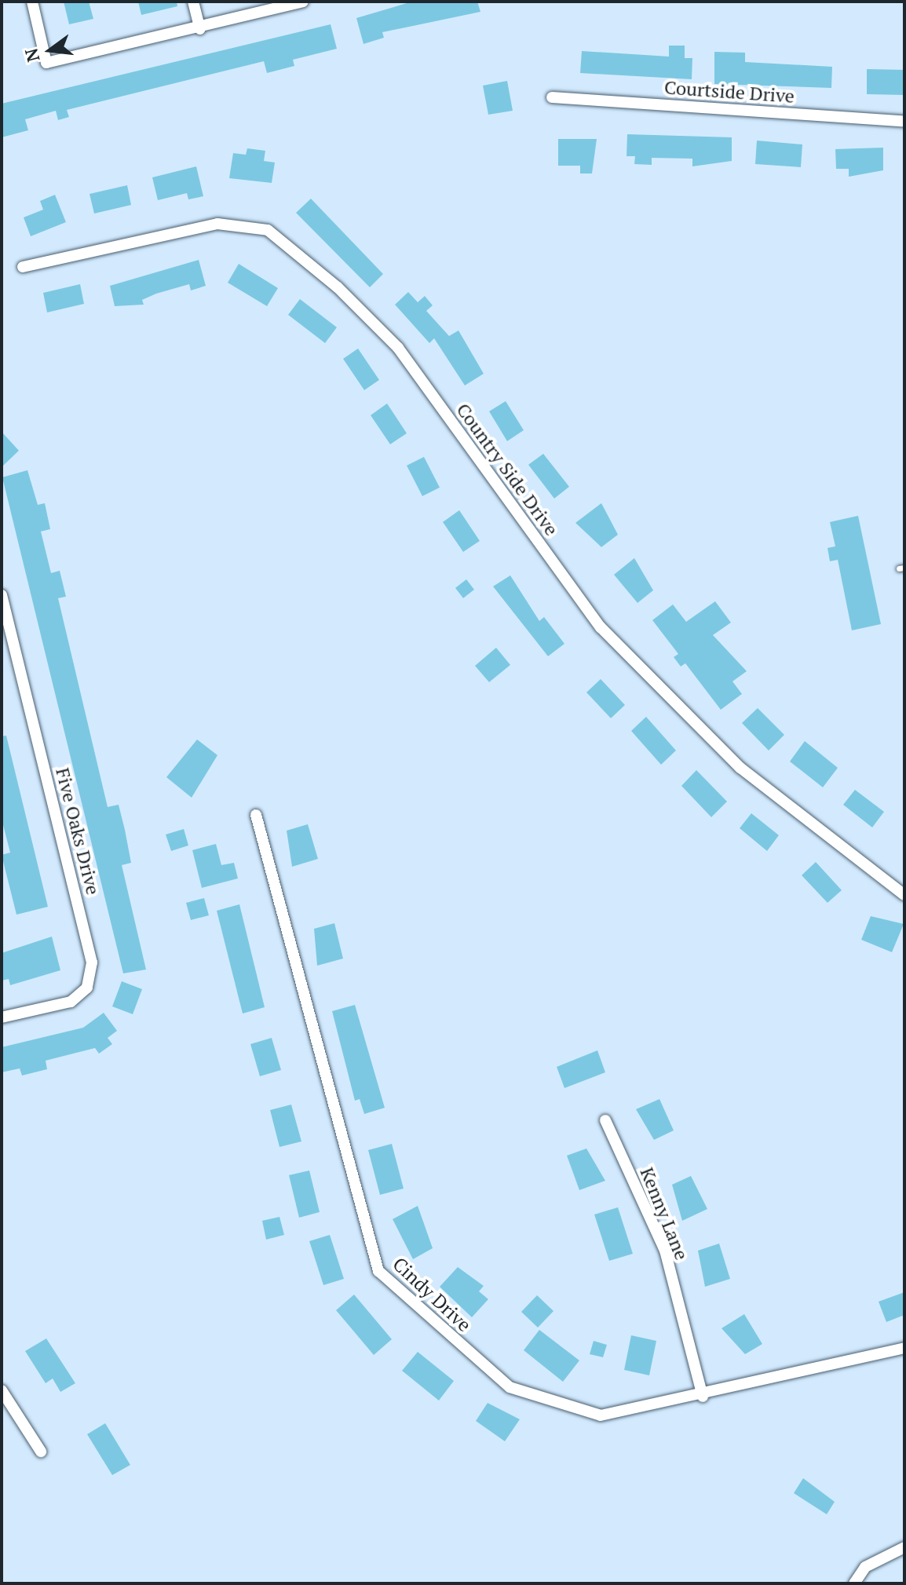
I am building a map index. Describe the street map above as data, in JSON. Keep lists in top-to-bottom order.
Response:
{
  "streets": {
    "street": [
      "Courtside Drive",
      "Country Side Drive",
      "Five Oaks Drive",
      "Kenny Lane",
      "Cindy Drive"
    ]
  },
  "crossings": [
    ["Kenny Lane", "Cindy Drive"]
  ],
  "north": "left"
}
